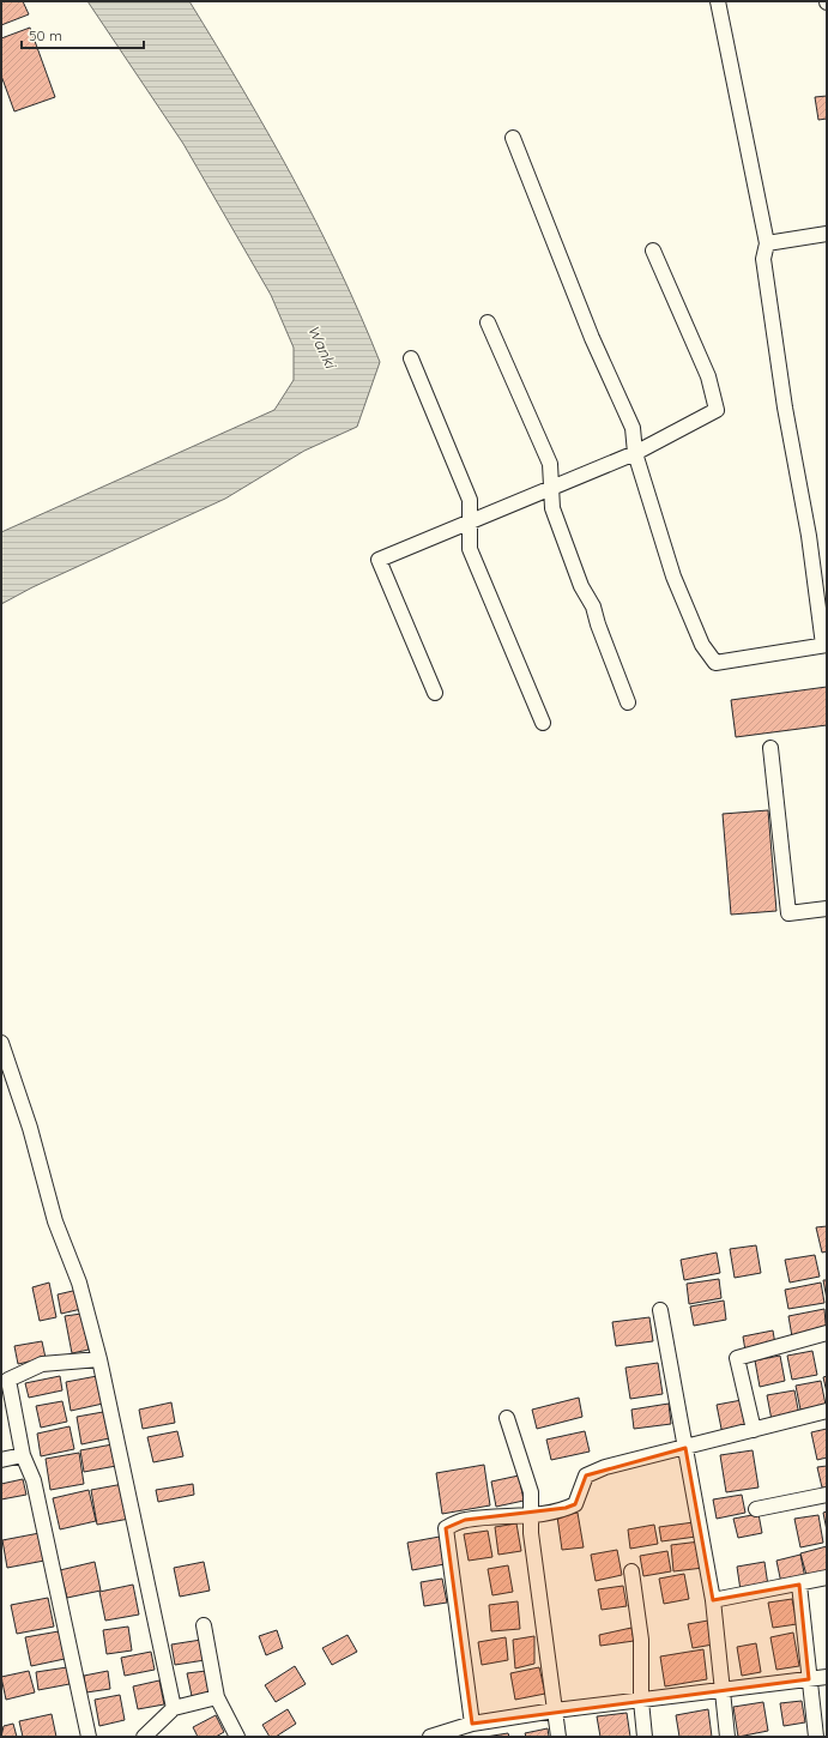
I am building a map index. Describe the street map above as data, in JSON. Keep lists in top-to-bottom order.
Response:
{
  "water": ["Wanki"],
  "scale_bar": "50 m"
}
